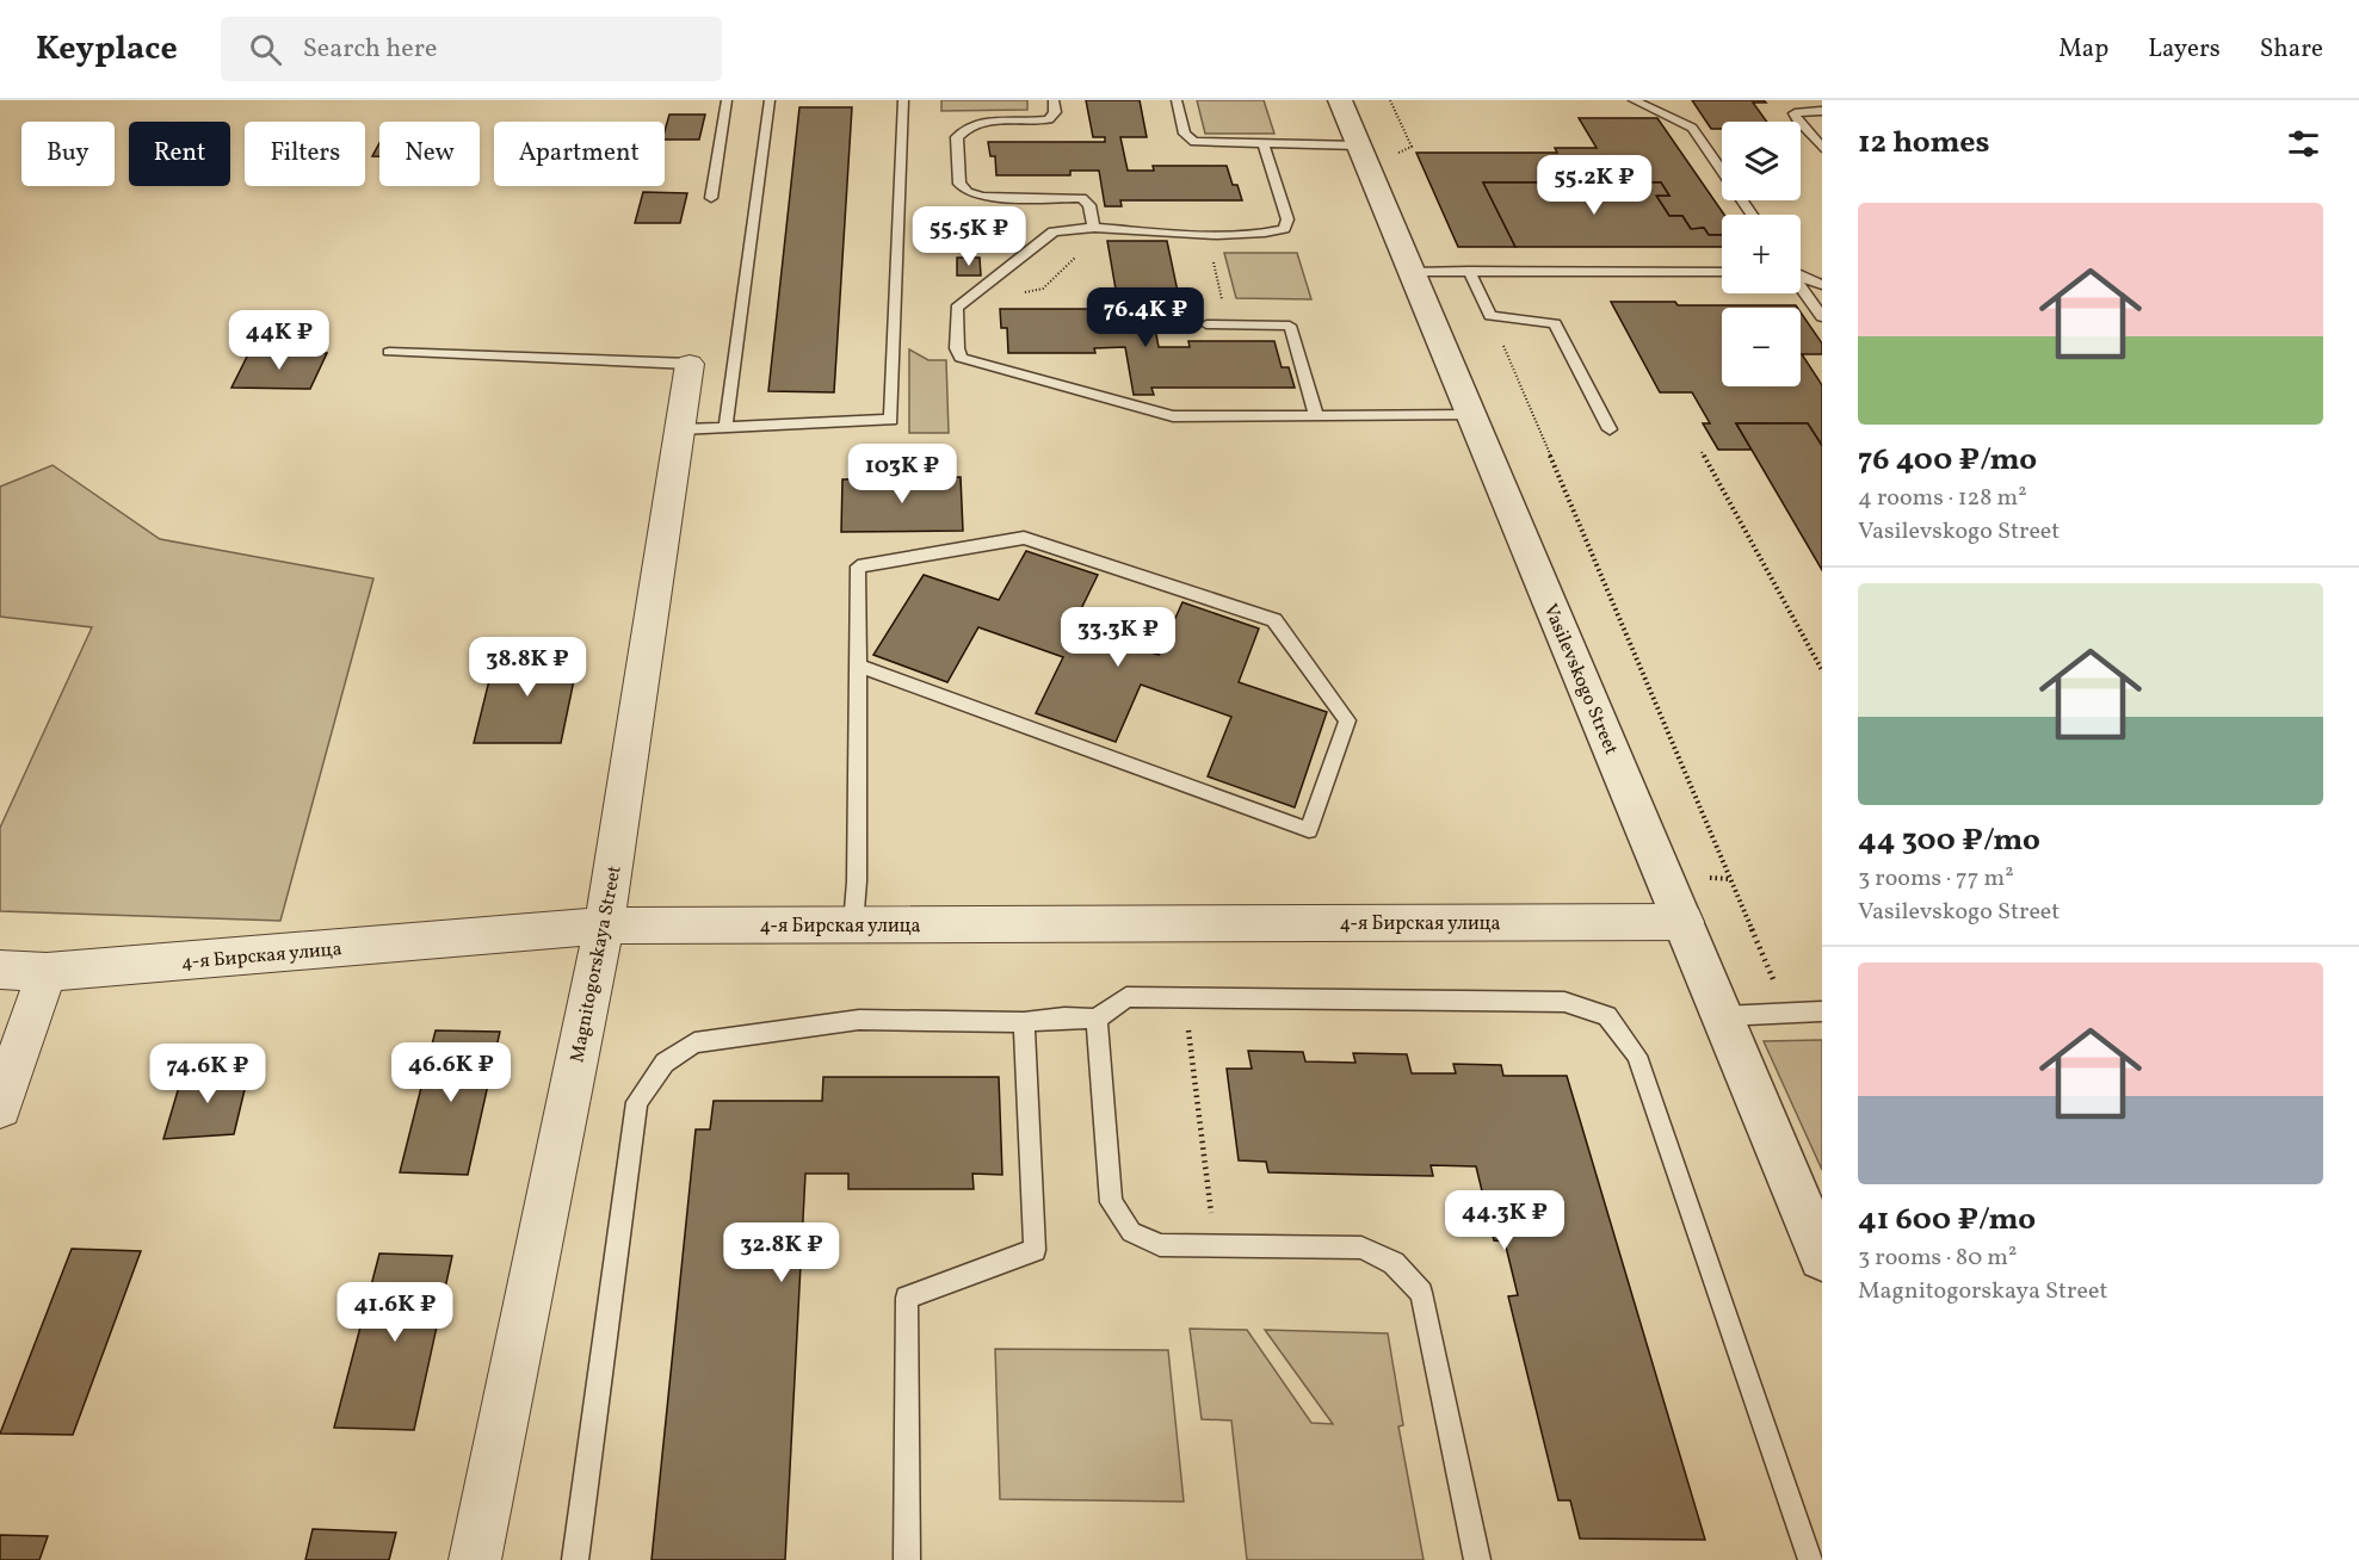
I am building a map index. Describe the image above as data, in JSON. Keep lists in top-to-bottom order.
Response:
{
  "streets": {
    "street": ["Vasilevskogo Street", "4-я Бирская улица", "Magnitogorskaya Street"]
  },
  "crossings": [
    ["Vasilevskogo Street", "4-я Бирская улица"],
    ["4-я Бирская улица", "Magnitogorskaya Street"]
  ],
  "page": {
    "header": "Keyplace",
    "search": "Search here",
    "nav": ["Map", "Layers", "Share"],
    "heading": "12 homes",
    "map_buttons": ["+", "−"],
    "chip": [
      "Buy",
      "Rent",
      "Filters",
      "New",
      "Apartment"
    ],
    "price": [
      "55.2K ₽",
      "55.5K ₽",
      "76.4K ₽",
      "44K ₽",
      "103K ₽",
      "33.3K ₽",
      "38.8K ₽",
      "46.6K ₽",
      "74.6K ₽",
      "44.3K ₽",
      "32.8K ₽",
      "41.6K ₽"
    ],
    "list": [
      {
        "name": "76 400 ₽/mo",
        "note": "4 rooms · 128 m² · Vasilevskogo Street"
      },
      {
        "name": "44 300 ₽/mo",
        "note": "3 rooms · 77 m² · Vasilevskogo Street"
      },
      {
        "name": "41 600 ₽/mo",
        "note": "3 rooms · 80 m² · Magnitogorskaya Street"
      }
    ]
  }
}
